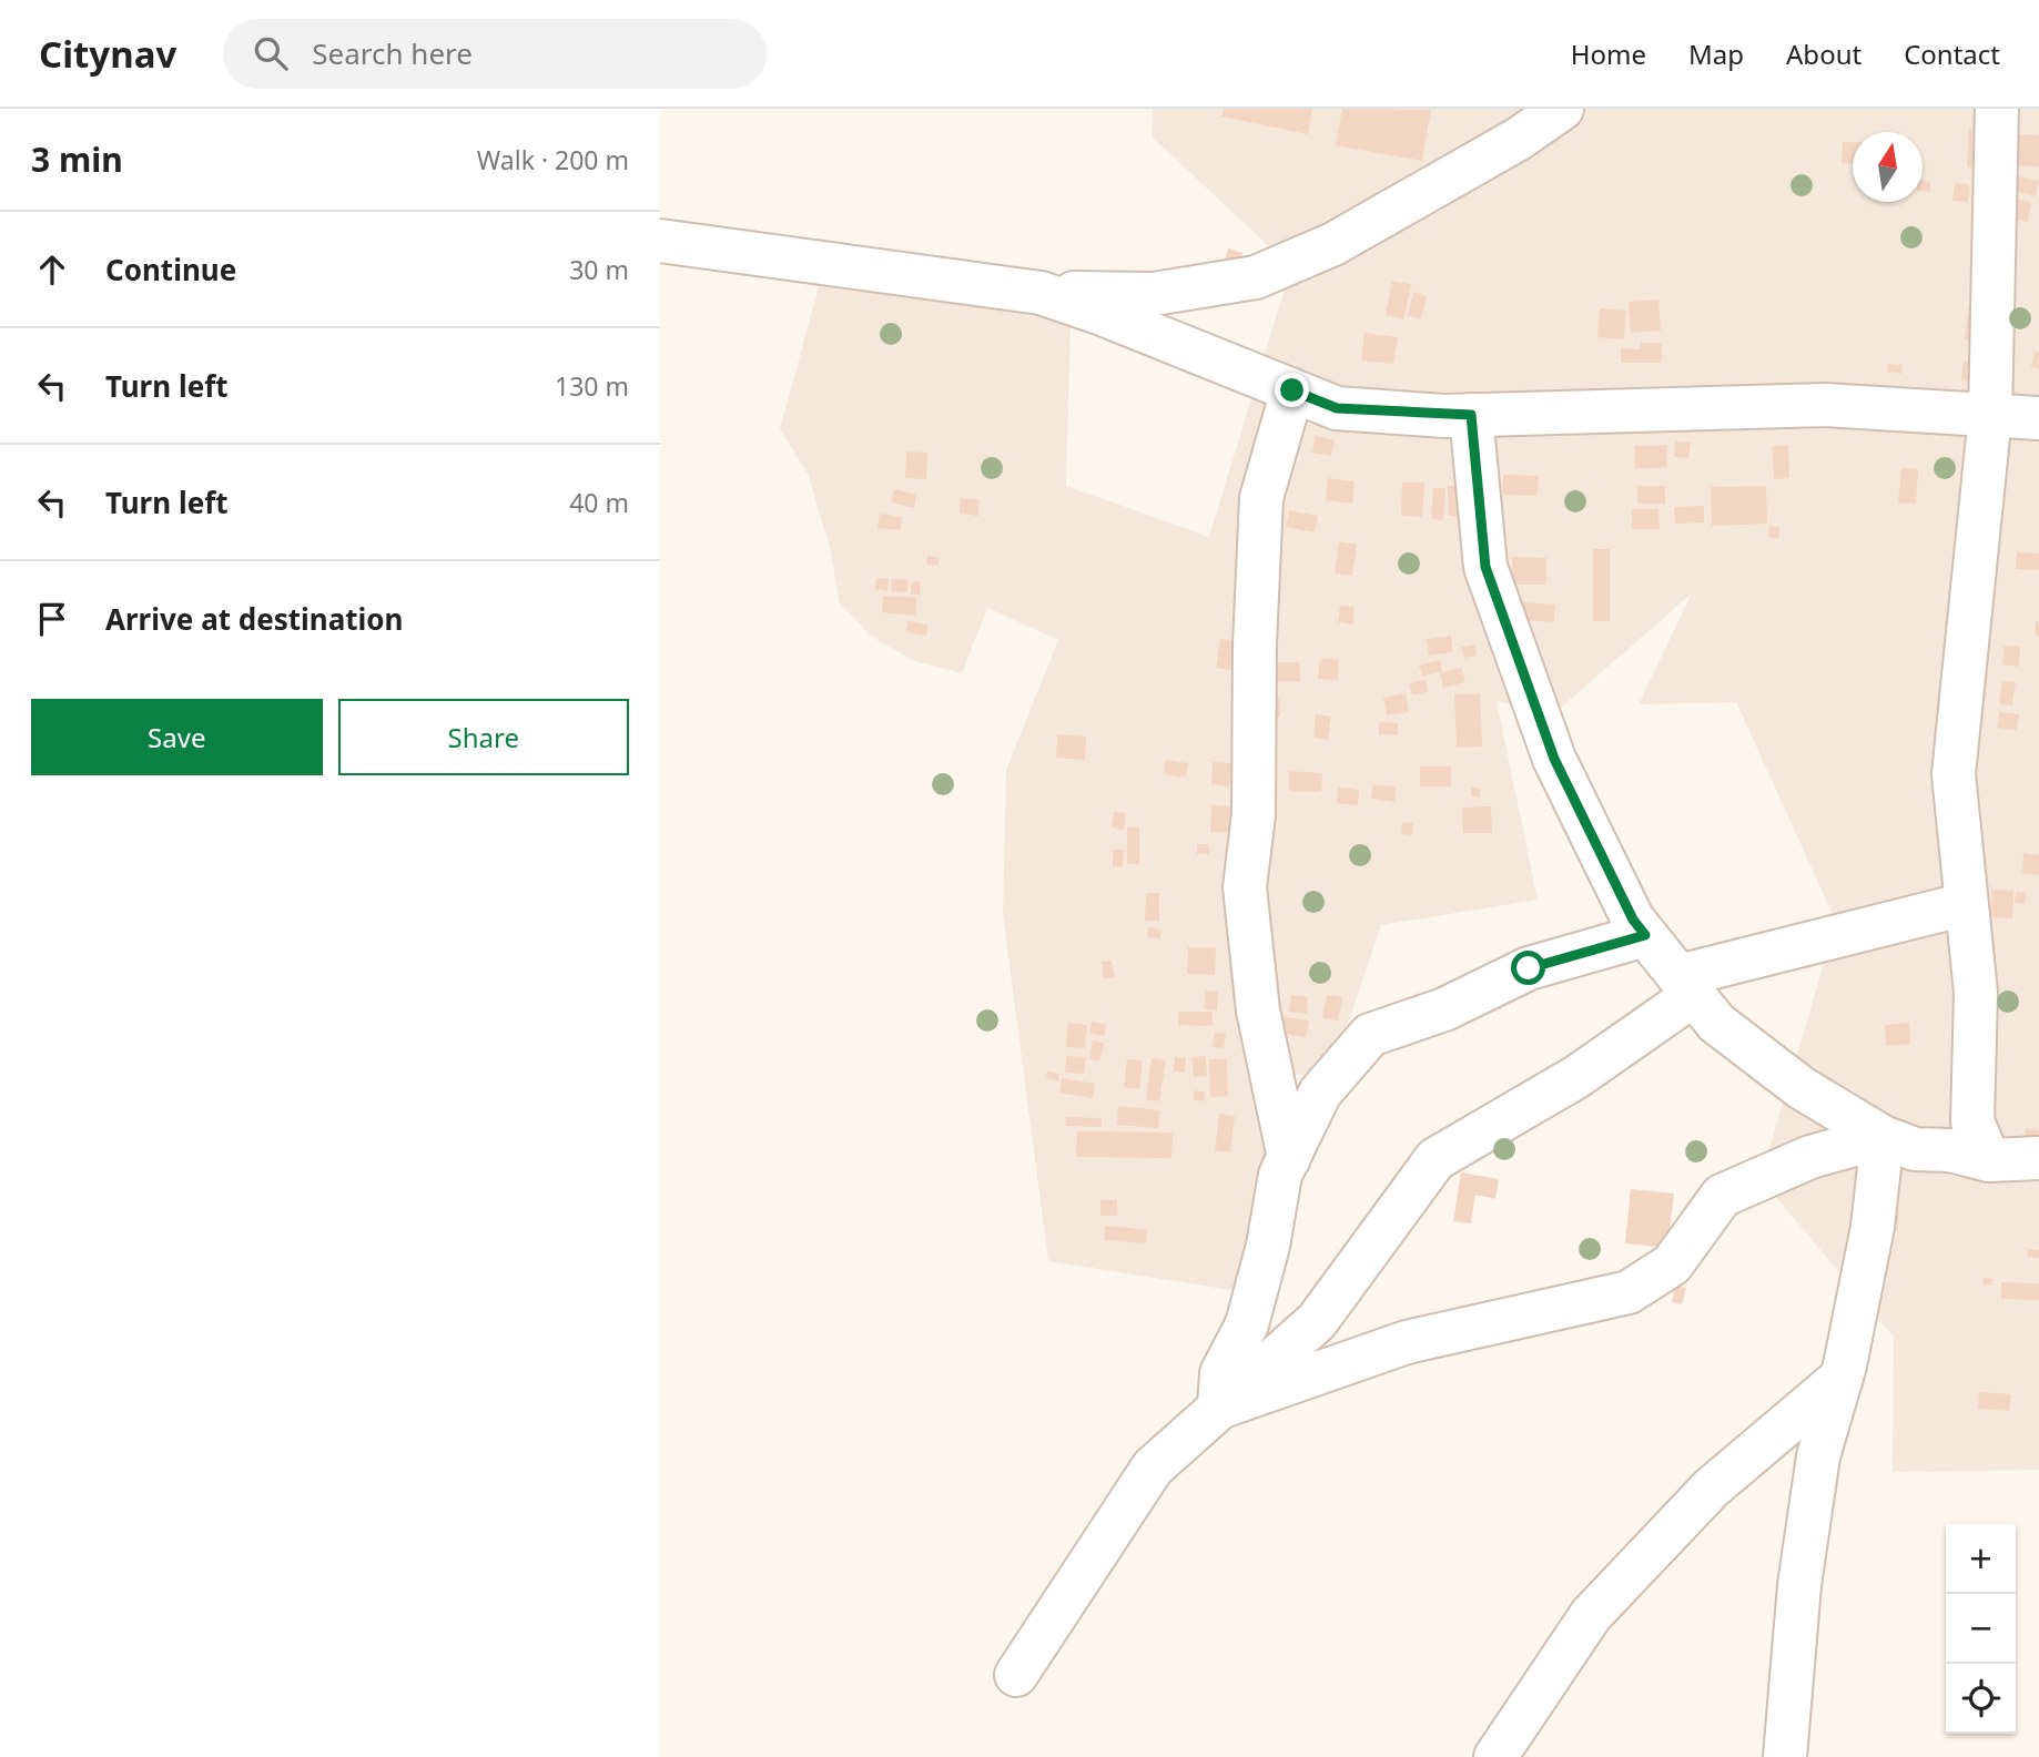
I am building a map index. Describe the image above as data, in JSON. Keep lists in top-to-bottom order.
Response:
{
  "north": "top",
  "page": {
    "header": "Citynav",
    "search": "Search here",
    "nav": [
      "Home",
      "Map",
      "About",
      "Contact"
    ],
    "heading": ["3 min", "Walk · 200 m"],
    "list": [
      ["Continue", "30 m"],
      ["Turn left", "130 m"],
      ["Turn left", "40 m"],
      "Arrive at destination"
    ],
    "buttons": ["Save", "Share"],
    "map_buttons": ["+", "−"]
  }
}
